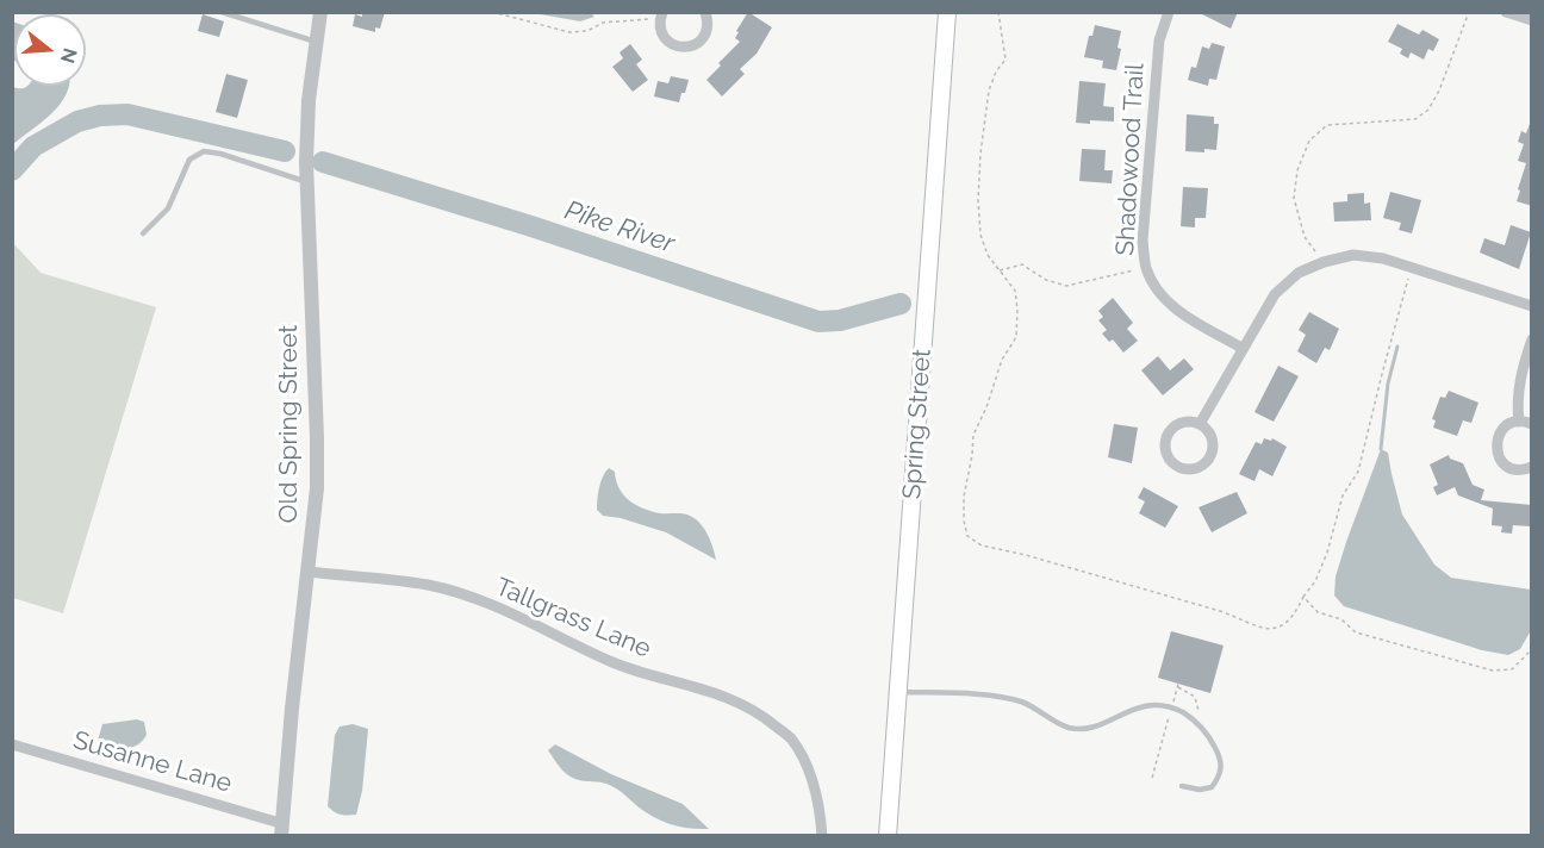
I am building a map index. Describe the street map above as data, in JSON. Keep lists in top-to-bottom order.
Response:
{
  "streets": {
    "main road": ["Spring Street"],
    "street": [
      "Shadowood Trail",
      "Old Spring Street",
      "Tallgrass Lane",
      "Susanne Lane"
    ]
  },
  "crossings": [
    ["Old Spring Street", "Tallgrass Lane"],
    ["Old Spring Street", "Susanne Lane"]
  ],
  "water": ["Pike River"],
  "north": "right"
}
